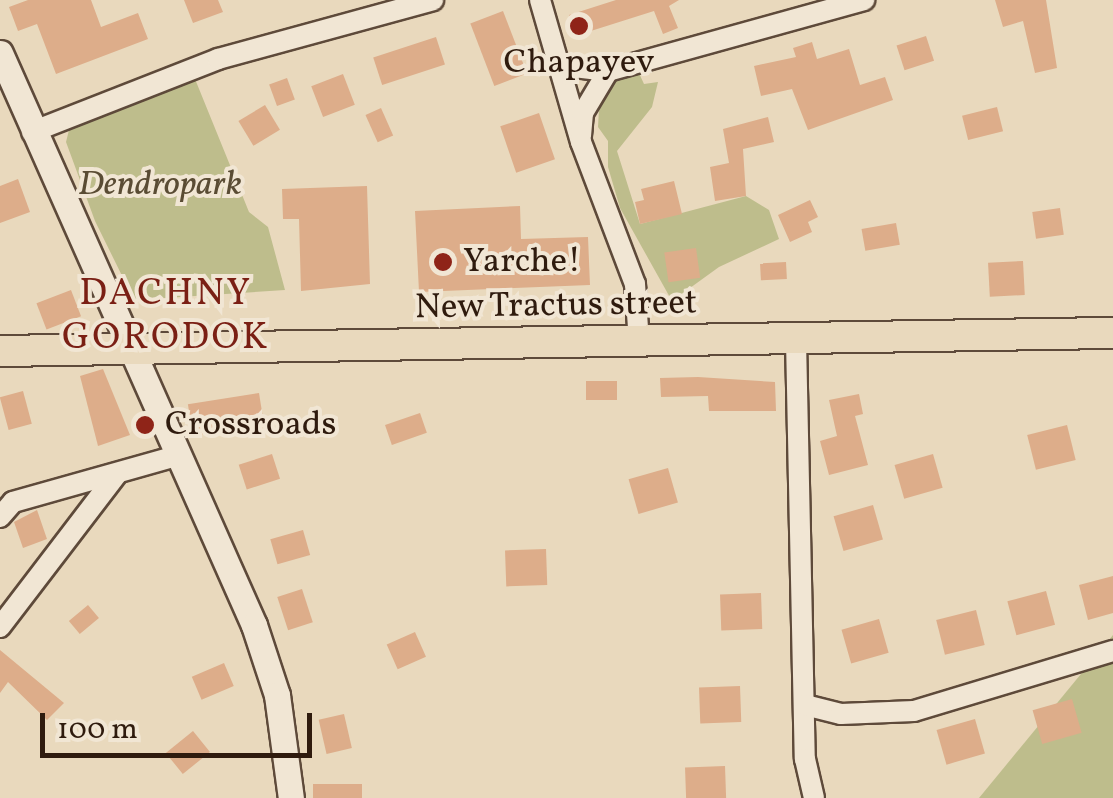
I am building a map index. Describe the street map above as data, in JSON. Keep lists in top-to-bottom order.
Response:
{
  "streets": {
    "main road": ["New Tractus street"]
  },
  "districts": ["DACHNY GORODOK"],
  "parks": ["Dendropark"],
  "places": ["Chapayev", "Yarche!", "Crossroads"],
  "scale_bar": "100 m"
}
